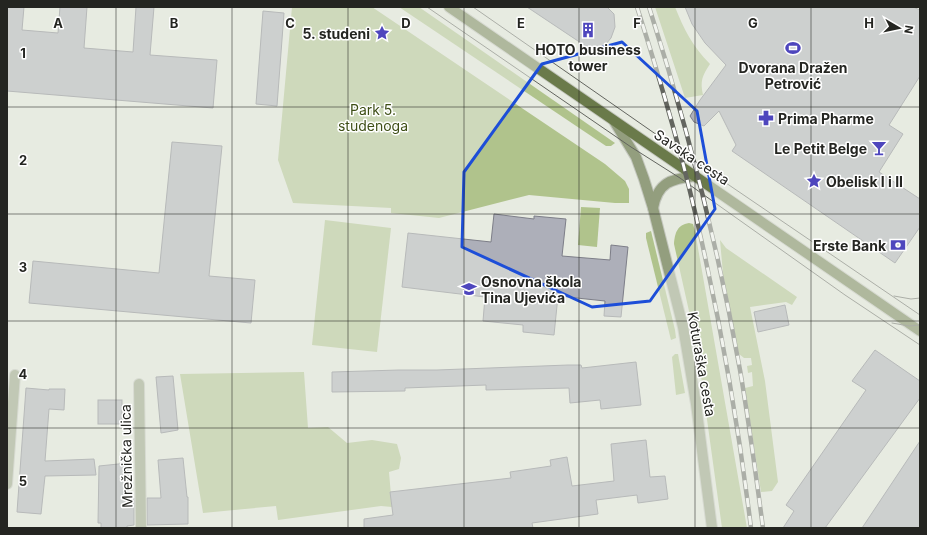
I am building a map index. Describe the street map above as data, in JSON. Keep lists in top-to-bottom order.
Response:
{
  "streets": {
    "main road": ["Savska cesta"],
    "street": ["Koturaška cesta", "Mrežnička ulica"]
  },
  "crossings": [
    ["Savska cesta", "Koturaška cesta"]
  ],
  "parks": ["Park 5. studenoga"],
  "places": {
    "building": ["HOTO business tower"],
    "place": ["5. studeni", "Obelisk I i II"],
    "sports": ["Dvorana Dražen Petrović"],
    "pharmacy": ["Prima Pharme"],
    "bar": ["Le Petit Belge"],
    "bank": ["Erste Bank"],
    "school or university": ["Osnovna škola Tina Ujevića"]
  },
  "north": "right",
  "grid": {
    "columns": [
      "A",
      "B",
      "C",
      "D",
      "E",
      "F",
      "G",
      "H"
    ],
    "rows": [
      "1",
      "2",
      "3",
      "4",
      "5"
    ]
  }
}
